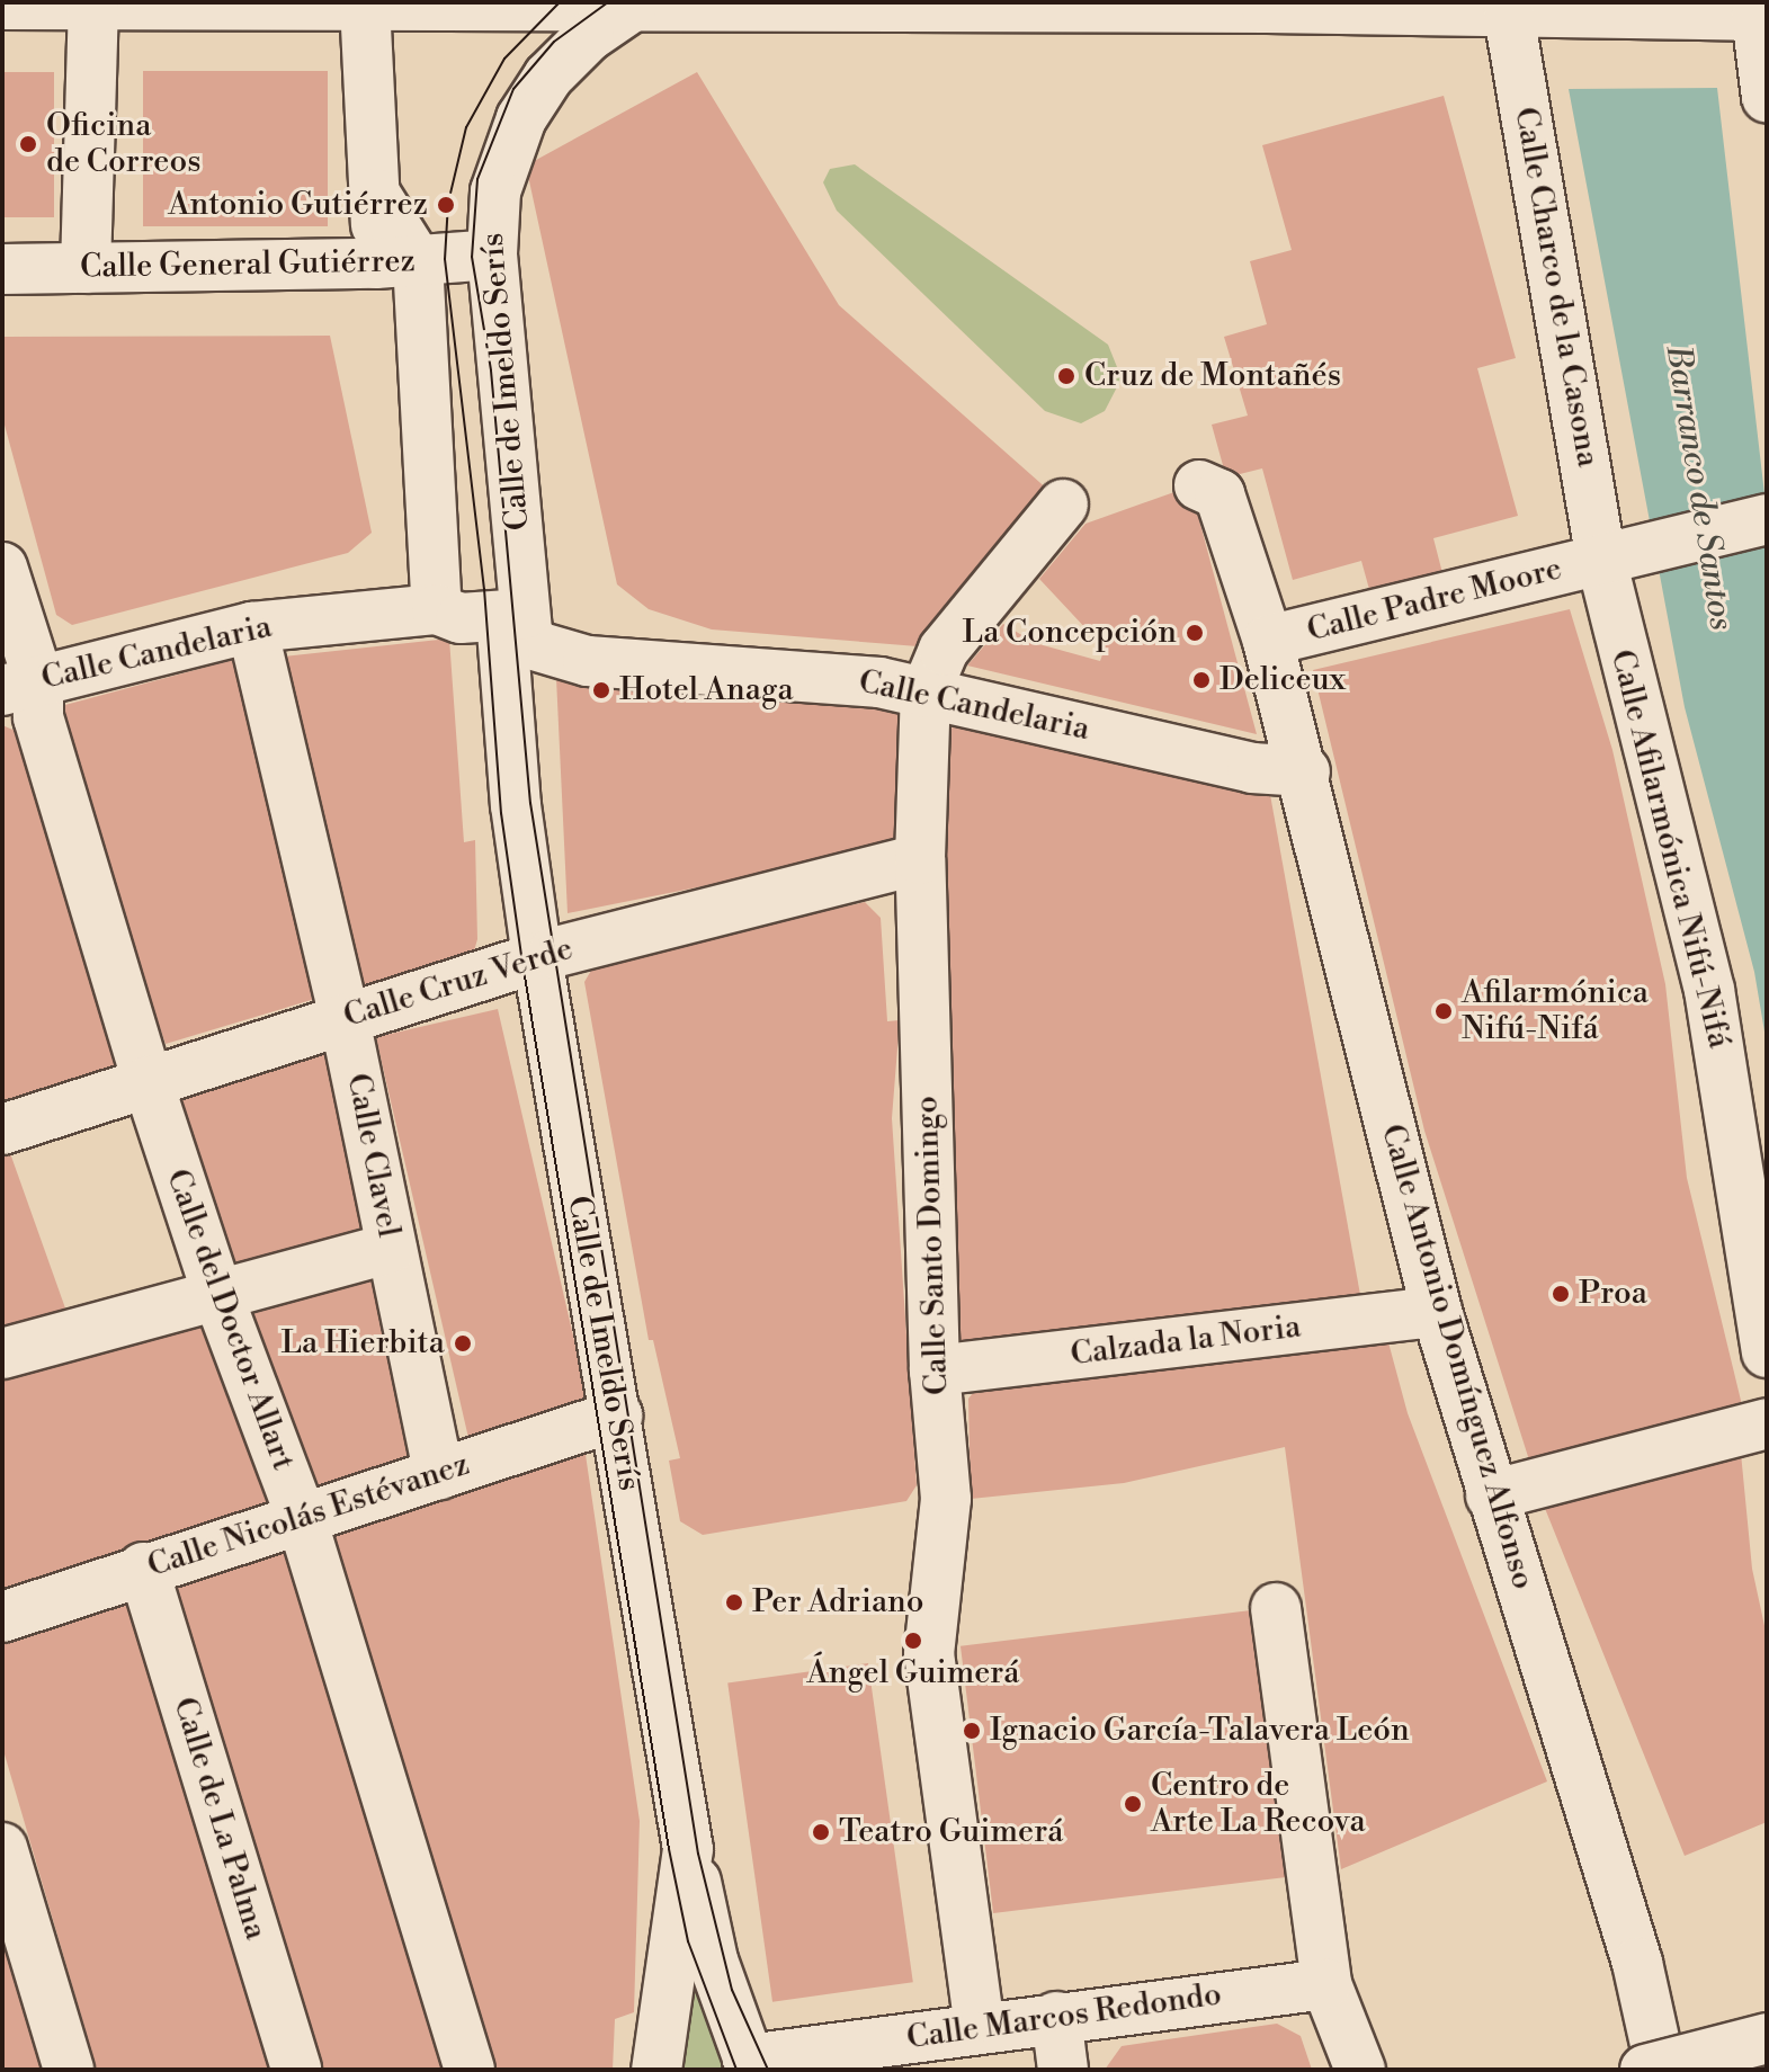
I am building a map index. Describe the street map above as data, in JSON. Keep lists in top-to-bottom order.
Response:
{
  "streets": {
    "street": [
      "Calle General Gutiérrez",
      "Calle Charco de la Casona",
      "Calle de Imeldo Serís",
      "Calle Padre Moore",
      "Calle Candelaria",
      "Calle Afilarmónica Nifú-Nifá",
      "Calle Cruz Verde",
      "Calle Clavel",
      "Calle Santo Domingo",
      "Calle del Doctor Allart",
      "Calzada la Noria",
      "Calle Antonio Domínguez Alfonso",
      "Calle Nicolás Estévanez",
      "Calle de La Palma",
      "Calle Marcos Redondo"
    ]
  },
  "crossings": [
    ["Calle General Gutiérrez", "Calle de Imeldo Serís"],
    ["Calle Charco de la Casona", "Calle Padre Moore"],
    ["Calle Charco de la Casona", "Calle Afilarmónica Nifú-Nifá"],
    ["Calle de Imeldo Serís", "Calle Candelaria"],
    ["Calle de Imeldo Serís", "Calle Cruz Verde"],
    ["Calle de Imeldo Serís", "Calle Nicolás Estévanez"],
    ["Calle Padre Moore", "Calle Afilarmónica Nifú-Nifá"],
    ["Calle Padre Moore", "Calle Antonio Domínguez Alfonso"],
    ["Calle Candelaria", "Calle Clavel"],
    ["Calle Candelaria", "Calle Santo Domingo"],
    ["Calle Candelaria", "Calle del Doctor Allart"],
    ["Calle Candelaria", "Calle Antonio Domínguez Alfonso"],
    ["Calle Cruz Verde", "Calle Clavel"],
    ["Calle Cruz Verde", "Calle Santo Domingo"],
    ["Calle Cruz Verde", "Calle del Doctor Allart"],
    ["Calle Clavel", "Calle Nicolás Estévanez"],
    ["Calle Santo Domingo", "Calzada la Noria"],
    ["Calle Santo Domingo", "Calle Marcos Redondo"],
    ["Calle del Doctor Allart", "Calle Nicolás Estévanez"],
    ["Calzada la Noria", "Calle Antonio Domínguez Alfonso"],
    ["Calle Nicolás Estévanez", "Calle de La Palma"]
  ],
  "water": ["Barranco de Santos"],
  "places": [
    "Oficina de Correos",
    "Antonio Gutiérrez",
    "Cruz de Montañés",
    "La Concepción",
    "Deliceux",
    "Hotel Anaga",
    "Afilarmónica Nifú-Nifá",
    "Proa",
    "La Hierbita",
    "Per Adriano",
    "Ángel Guimerá",
    "Ignacio García-Talavera León",
    "Centro de Arte La Recova",
    "Teatro Guimerá"
  ]
}
